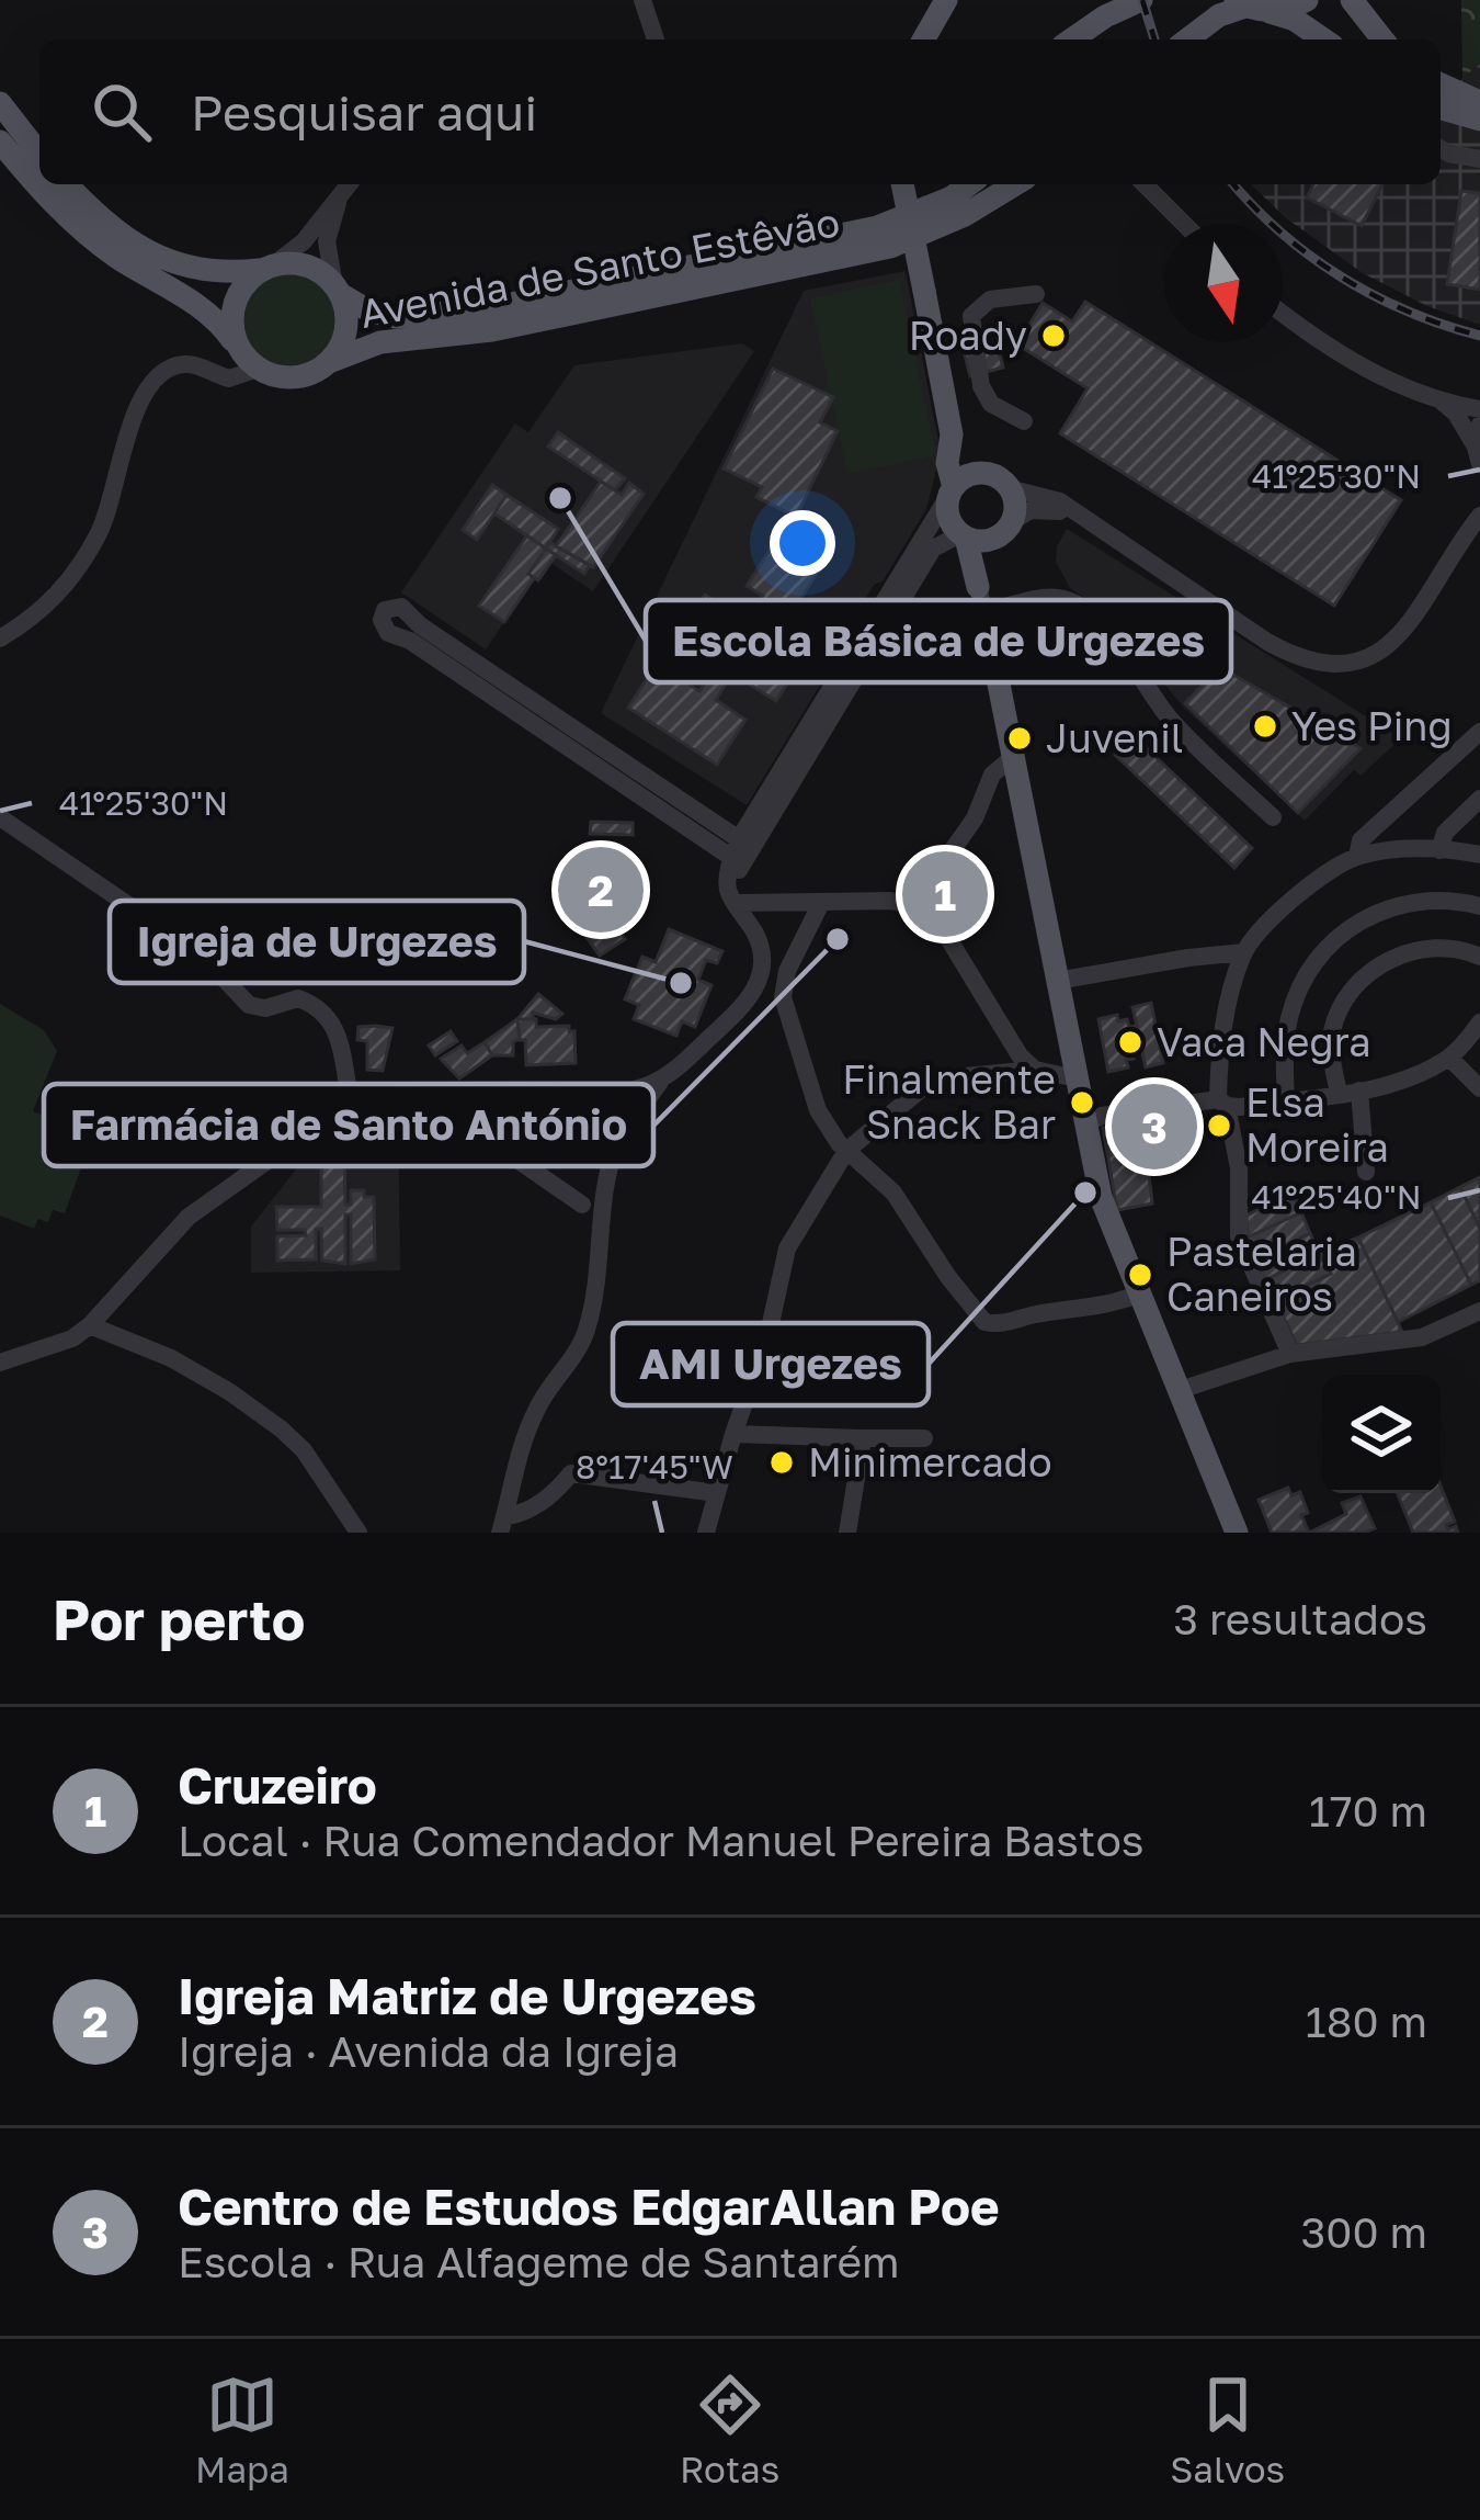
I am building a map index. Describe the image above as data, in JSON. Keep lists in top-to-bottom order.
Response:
{
  "streets": {
    "main road": ["Avenida de Santo Estêvão"]
  },
  "places": [
    "Roady",
    "Escola Básica de Urgezes",
    "Yes Ping",
    "Juvenil",
    "Farmácia de Santo António",
    "Igreja de Urgezes",
    "Vaca Negra",
    "Finalmente Snack Bar",
    "Elsa Moreira",
    "AMI Urgezes",
    "Pastelaria Caneiros",
    "Minimercado"
  ],
  "north": "bottom",
  "page": {
    "search": "Pesquisar aqui",
    "pins": ["2", "1", "3"],
    "heading": ["Por perto", "3 resultados"],
    "list": [
      {
        "mark": "1",
        "name": "Cruzeiro",
        "note": "Local · Rua Comendador Manuel Pereira Bastos",
        "value": "170 m"
      },
      {
        "mark": "2",
        "name": "Igreja Matriz de Urgezes",
        "note": "Igreja · Avenida da Igreja",
        "value": "180 m"
      },
      {
        "mark": "3",
        "name": "Centro de Estudos EdgarAllan Poe",
        "note": "Escola · Rua Alfageme de Santarém",
        "value": "300 m"
      }
    ],
    "nav": ["Mapa", "Rotas", "Salvos"]
  },
  "coordinates": ["41°25'30\"N", "41°25'40\"N", "8°17'45\"W"]
}
